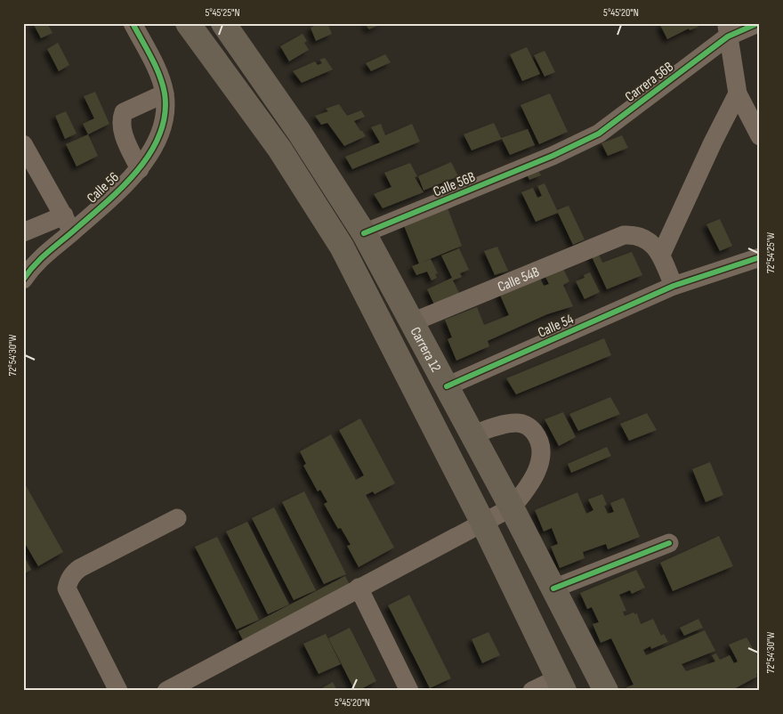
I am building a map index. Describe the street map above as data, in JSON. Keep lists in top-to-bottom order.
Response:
{
  "streets": {
    "main road": ["Carrera 12"],
    "street": [
      "Carrera 56B",
      "Calle 56B",
      "Calle 56",
      "Calle 54B",
      "Calle 54"
    ]
  },
  "crossings": [
    ["Carrera 56B", "Calle 56B"],
    ["Calle 56B", "Carrera 12"],
    ["Calle 54B", "Carrera 12"],
    ["Calle 54", "Carrera 12"]
  ],
  "coordinates": [
    "5°45'25\"N",
    "5°45'20\"N",
    "72°54'25\"W",
    "72°54'30\"W"
  ]
}
